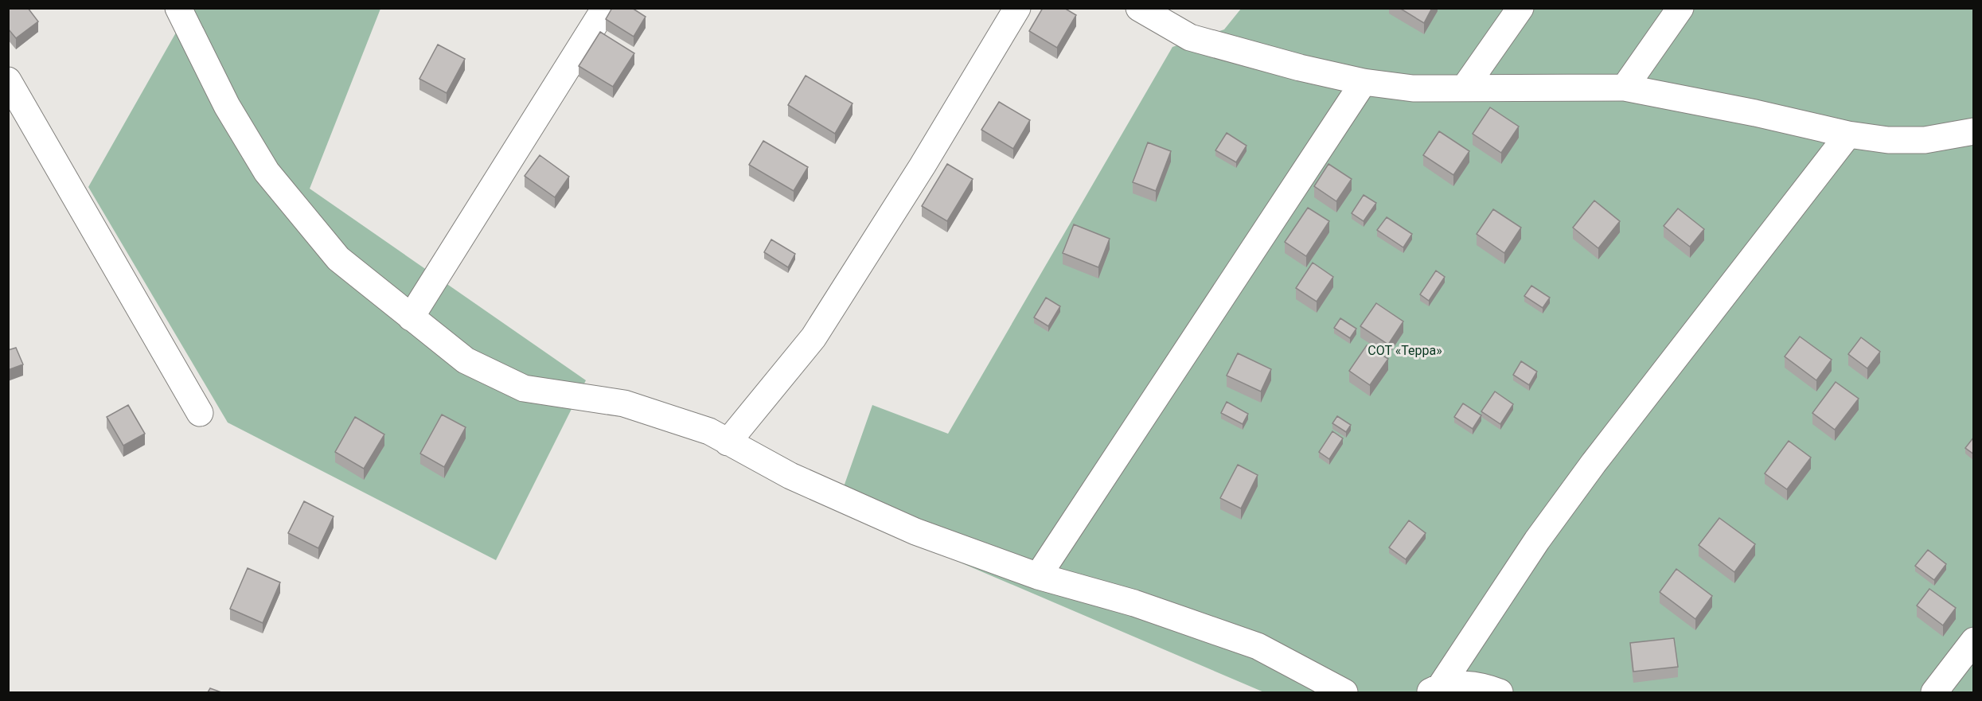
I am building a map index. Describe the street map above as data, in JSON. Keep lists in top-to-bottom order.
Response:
{
  "parks": ["СОТ «Терра»"]
}
